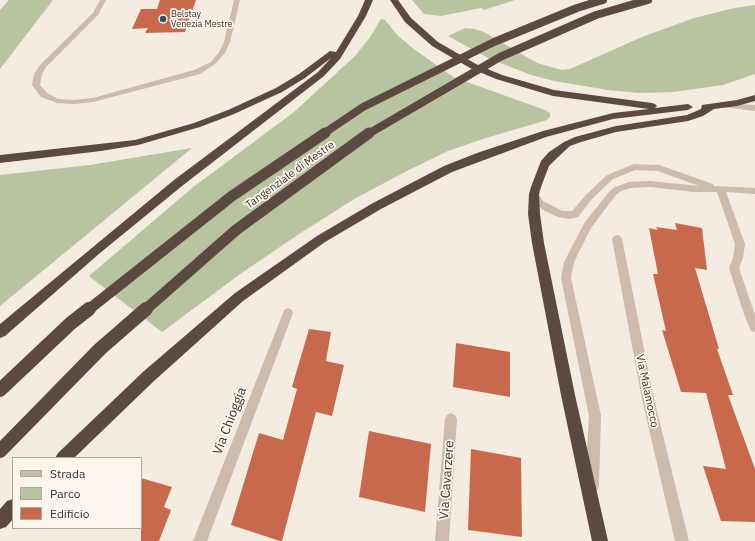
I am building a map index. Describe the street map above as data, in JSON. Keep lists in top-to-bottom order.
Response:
{
  "streets": {
    "highway": ["Tangenziale di Mestre"],
    "street": ["Via Malamocco", "Via Chioggia", "Via Cavarzere"]
  },
  "places": ["Belstay Venezia Mestre"],
  "legend": ["Strada", "Parco", "Edificio"]
}
